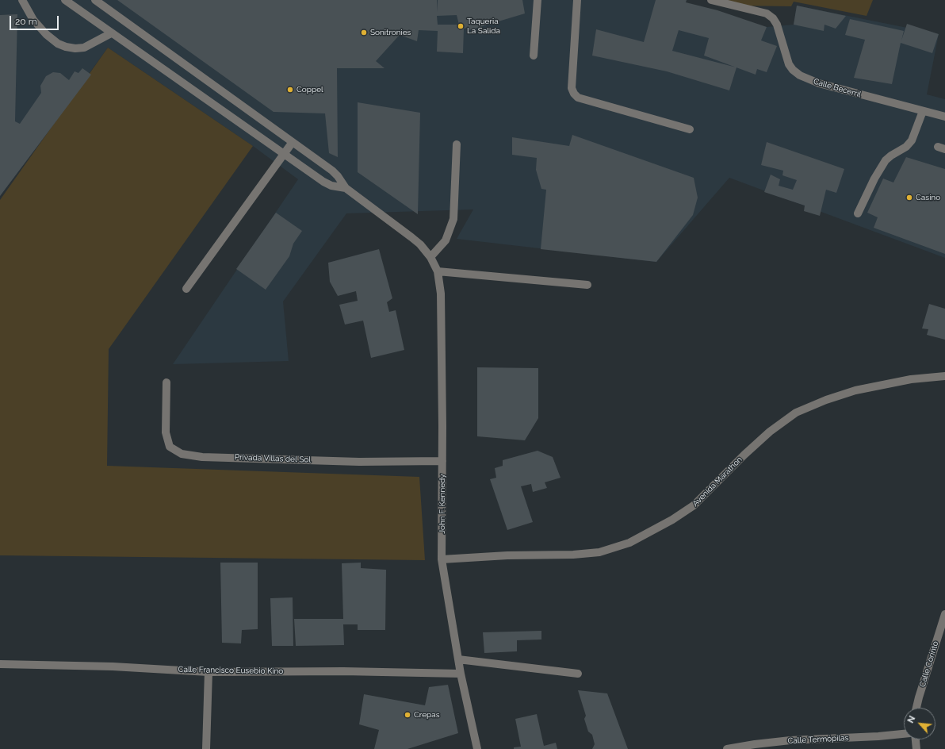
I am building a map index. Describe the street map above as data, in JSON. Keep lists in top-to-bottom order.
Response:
{
  "streets": {
    "street": [
      "Calle Becerril",
      "Privada Villas del Sol",
      "Avenida Marathon",
      "John F. Kennedy",
      "Calle Corinto",
      "Calle Francisco Eusebio Kino",
      "Calle Termópilas"
    ]
  },
  "crossings": [
    ["Privada Villas del Sol", "John F. Kennedy"],
    ["Avenida Marathon", "John F. Kennedy"],
    ["John F. Kennedy", "Calle Francisco Eusebio Kino"]
  ],
  "places": [
    "Taqueria La Salida",
    "Sonitronies",
    "Coppel",
    "Casino",
    "Crepas"
  ],
  "scale_bar": "20 m",
  "north": "top left"
}
